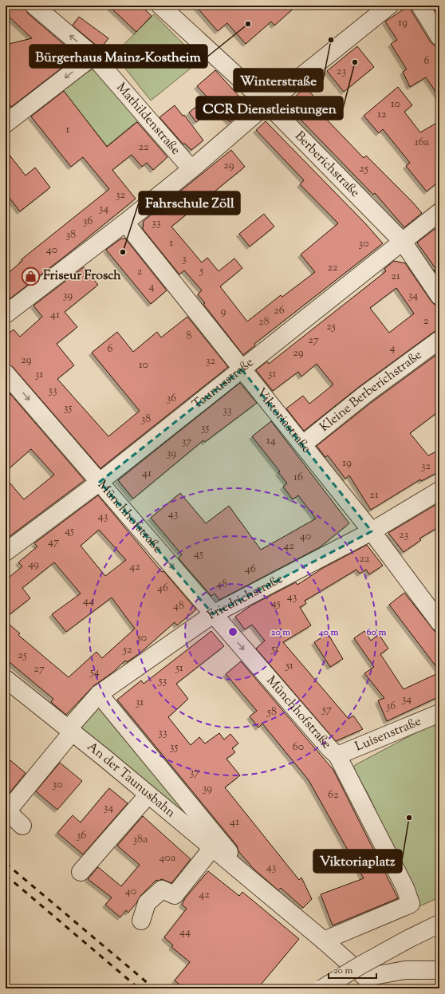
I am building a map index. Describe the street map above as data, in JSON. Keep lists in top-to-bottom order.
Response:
{
  "streets": {
    "street": [
      "Mathildenstraße",
      "Berberichstraße",
      "Taunusstraße",
      "Kleine Berberichstraße",
      "Viktoriastraße",
      "Münchhofstraße",
      "Friedrichstraße",
      "Luisenstraße",
      "An der Taunusbahn"
    ]
  },
  "crossings": [
    ["Berberichstraße", "Taunusstraße"],
    ["Taunusstraße", "Viktoriastraße"],
    ["Taunusstraße", "Münchhofstraße"],
    ["Kleine Berberichstraße", "Viktoriastraße"],
    ["Viktoriastraße", "Friedrichstraße"],
    ["Münchhofstraße", "Friedrichstraße"],
    ["Münchhofstraße", "Luisenstraße"],
    ["Münchhofstraße", "An der Taunusbahn"],
    ["Friedrichstraße", "An der Taunusbahn"]
  ],
  "one_way": ["Münchhofstraße"],
  "places": {
    "other": [
      "Bürgerhaus Mainz-Kostheim",
      "Winterstraße",
      "CCR Dienstleistungen",
      "Fahrschule Zöll",
      "Viktoriaplatz"
    ],
    "shop": ["Friseur Frosch"]
  },
  "house_numbers": [
    "19",
    "6",
    "23",
    "10",
    "12",
    "1",
    "16a",
    "22",
    "29",
    "25",
    "32",
    "34",
    "36",
    "33",
    "38",
    "1",
    "30",
    "40",
    "3",
    "22",
    "5",
    "2",
    "21",
    "4",
    "39",
    "34",
    "26",
    "9",
    "41",
    "2",
    "28",
    "25",
    "8",
    "27",
    "4",
    "6",
    "29",
    "29",
    "32",
    "10",
    "31",
    "31",
    "33",
    "36",
    "35",
    "33",
    "38",
    "35",
    "14",
    "37",
    "39",
    "19",
    "32",
    "41",
    "16",
    "21",
    "43",
    "43",
    "45",
    "23",
    "40",
    "47",
    "42",
    "45",
    "22",
    "49",
    "42",
    "46",
    "48",
    "46",
    "43",
    "44",
    "45",
    "48",
    "50",
    "51",
    "52",
    "25",
    "51",
    "51",
    "27",
    "54",
    "53",
    "34",
    "31",
    "36",
    "57",
    "58",
    "33",
    "35",
    "60",
    "37",
    "30",
    "39",
    "62",
    "34",
    "41",
    "36",
    "38a",
    "40a",
    "43",
    "40",
    "42",
    "44"
  ],
  "scale_bar": "20 m",
  "rings": ["20 m", "40 m", "60 m"]
}
